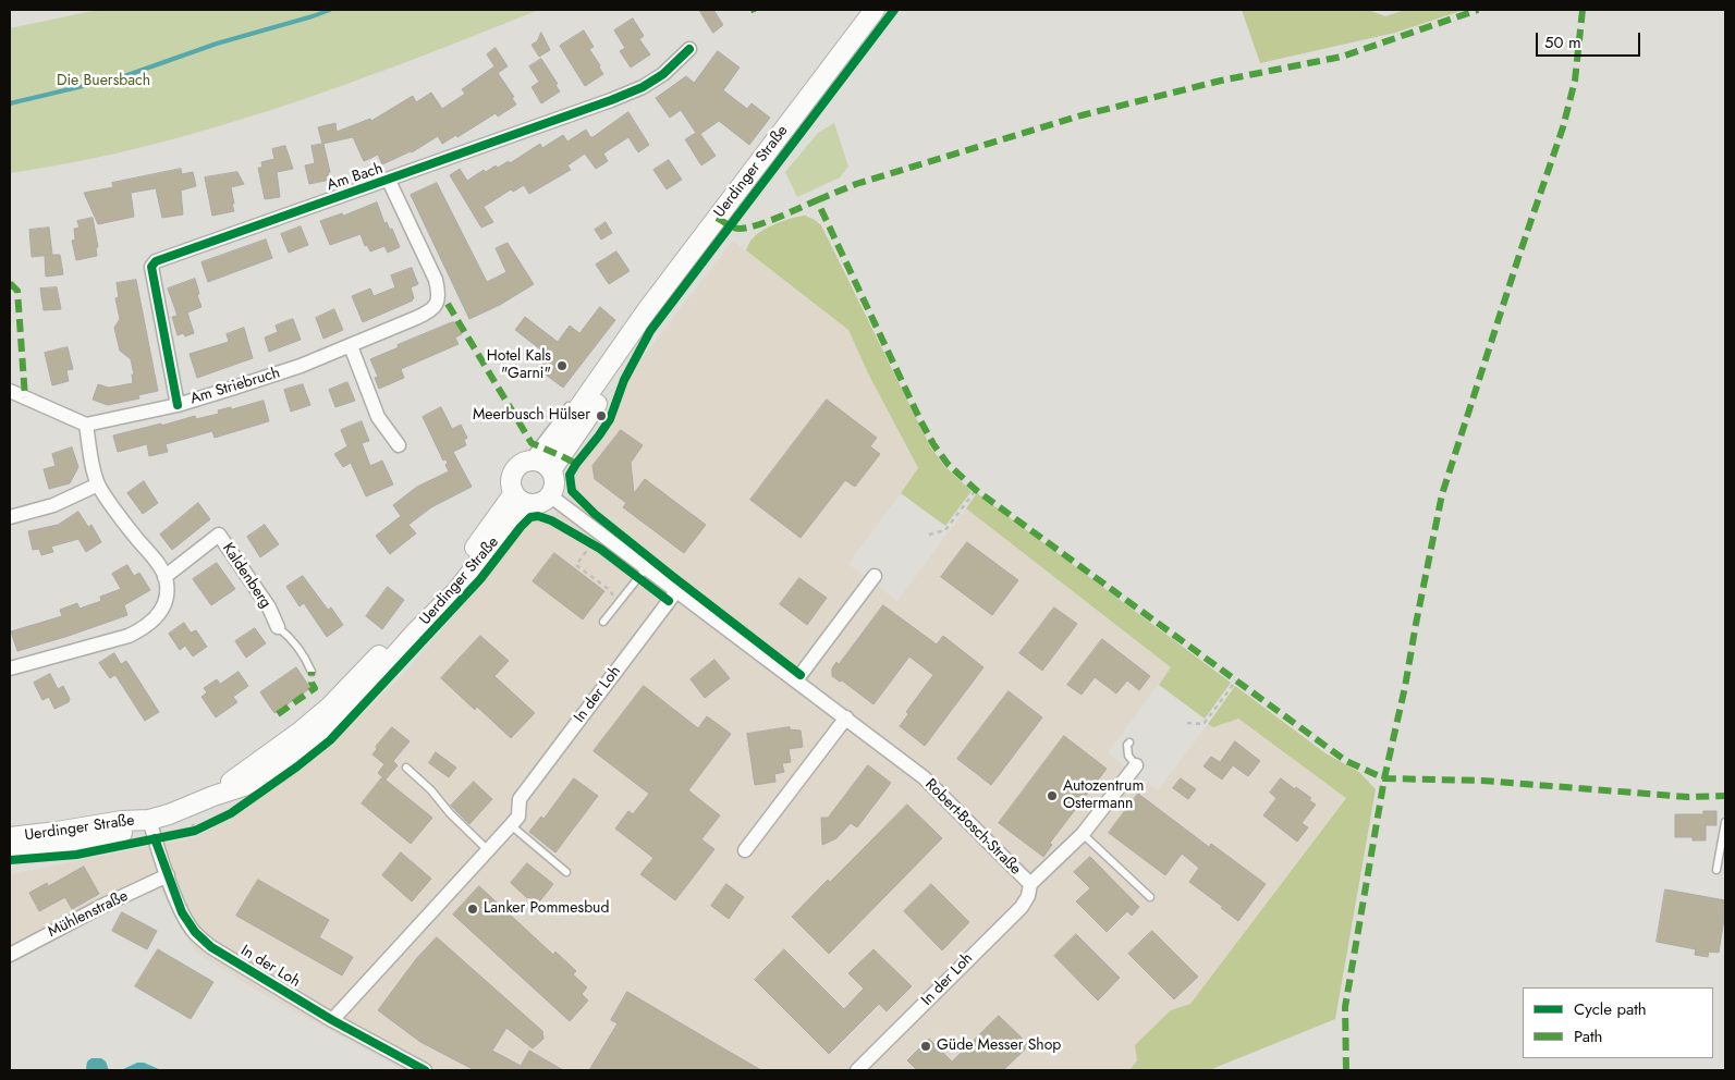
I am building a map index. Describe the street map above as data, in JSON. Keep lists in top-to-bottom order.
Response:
{
  "streets": {
    "street": [
      "Uerdinger Straße",
      "Am Bach",
      "Am Striebruch",
      "Kaldenberg",
      "In der Loh",
      "Robert-Bosch-Straße",
      "Mühlenstraße"
    ]
  },
  "crossings": [
    ["Uerdinger Straße", "In der Loh"],
    ["Uerdinger Straße", "Robert-Bosch-Straße"],
    ["Am Bach", "Am Striebruch"],
    ["In der Loh", "Robert-Bosch-Straße"],
    ["In der Loh", "Mühlenstraße"]
  ],
  "parks": ["Die Buersbach"],
  "places": [
    "Hotel Kals \"Garni\"",
    "Meerbusch Hülser",
    "Autozentrum Ostermann",
    "Lanker Pommesbud",
    "Güde Messer Shop"
  ],
  "legend": ["Cycle path", "Path"],
  "scale_bar": "50 m"
}
